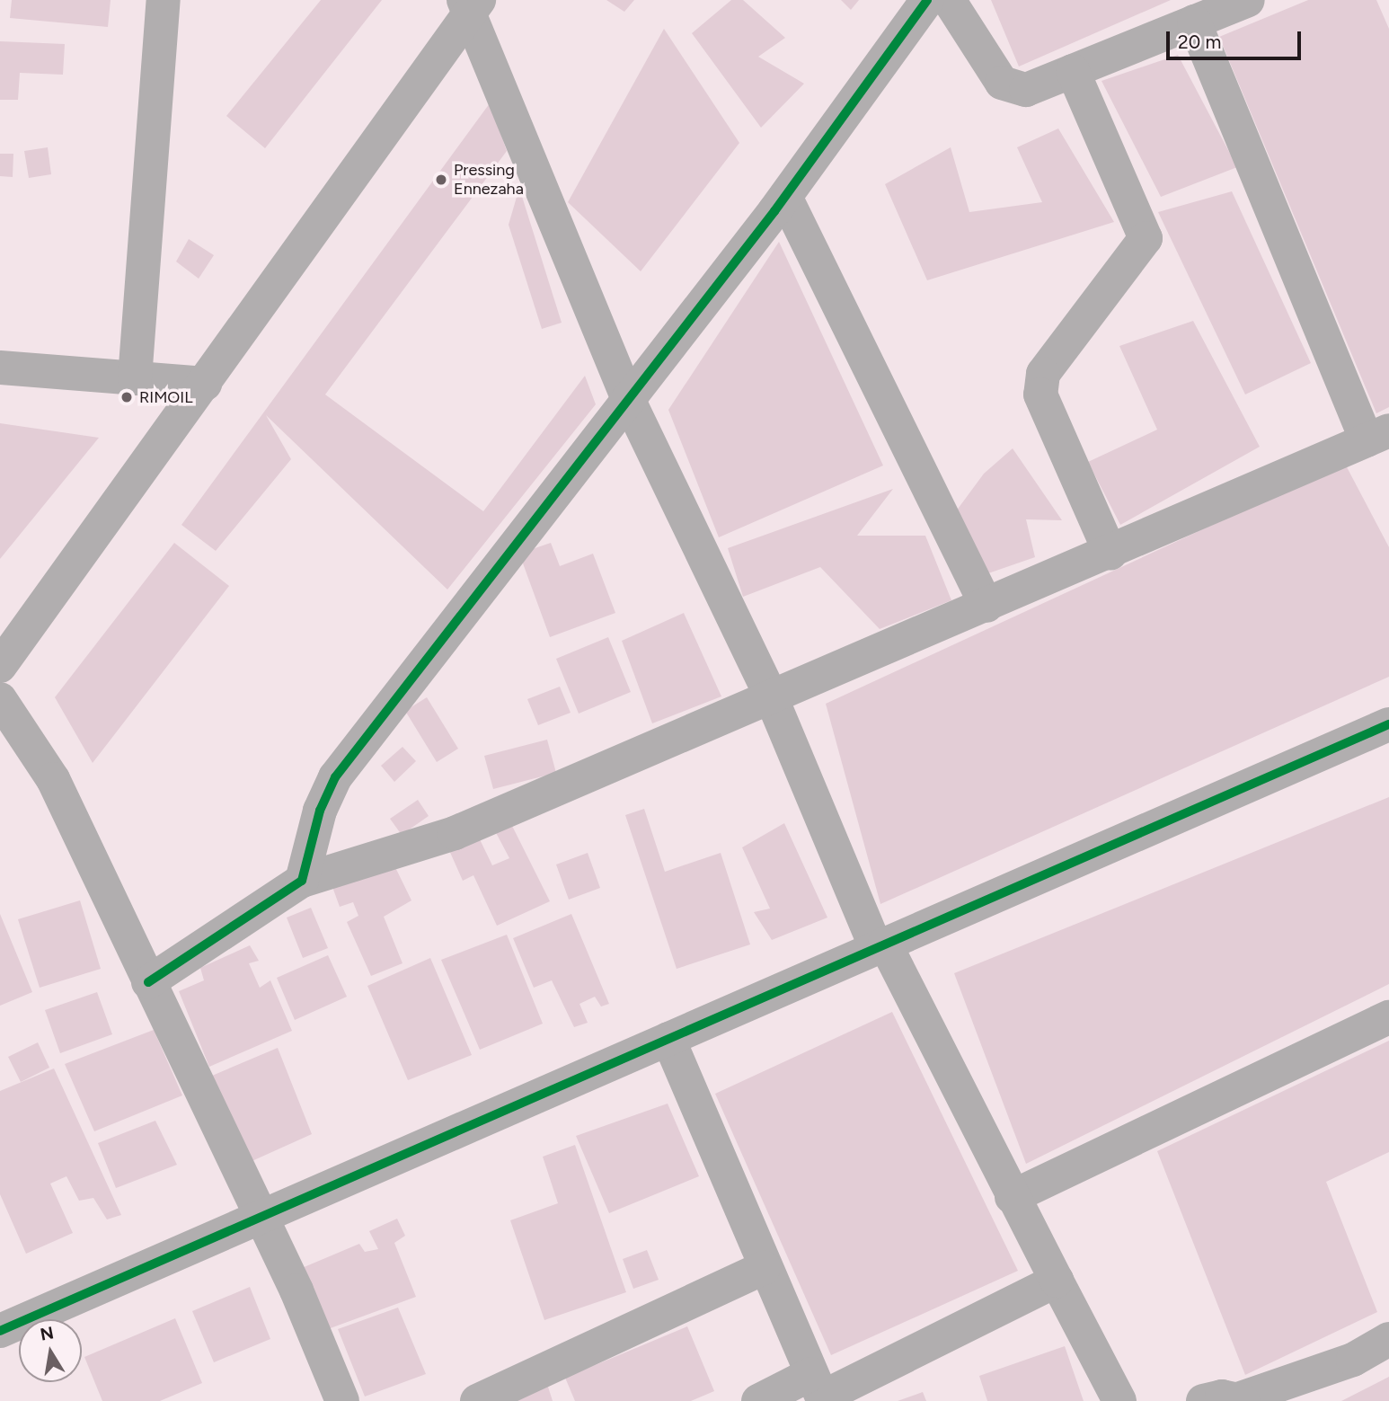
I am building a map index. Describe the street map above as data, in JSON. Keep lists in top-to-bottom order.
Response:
{
  "places": ["Pressing Ennezaha", "RIMOIL"],
  "scale_bar": "20 m",
  "north": "top"
}
